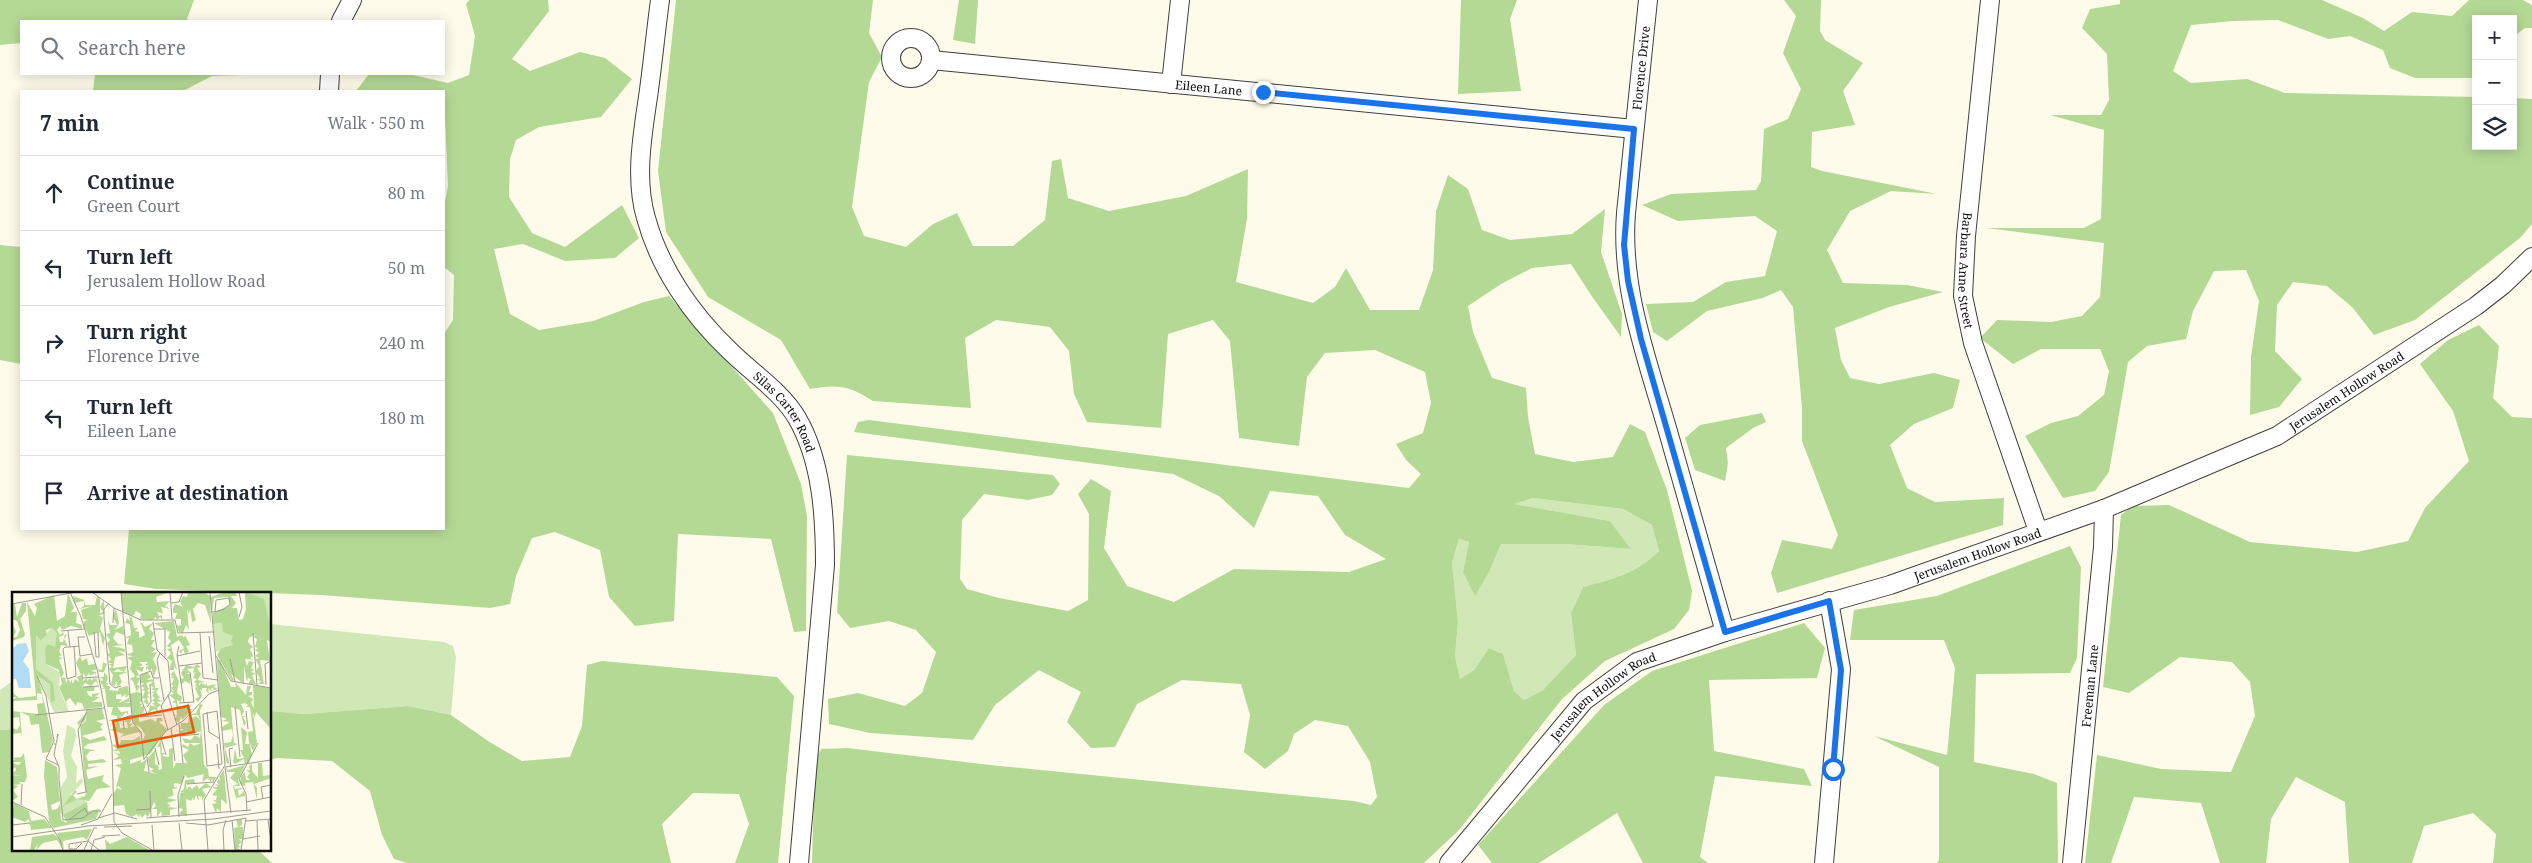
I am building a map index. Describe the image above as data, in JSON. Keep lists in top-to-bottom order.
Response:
{
  "streets": {
    "street": [
      "Florence Drive",
      "Eileen Lane",
      "Barbara Anne Street",
      "Jerusalem Hollow Road",
      "Silas Carter Road",
      "Freeman Lane"
    ]
  },
  "crossings": [
    ["Florence Drive", "Eileen Lane"],
    ["Florence Drive", "Jerusalem Hollow Road"],
    ["Barbara Anne Street", "Jerusalem Hollow Road"],
    ["Jerusalem Hollow Road", "Freeman Lane"]
  ],
  "page": {
    "map_buttons": ["+", "−"],
    "search": "Search here",
    "heading": ["7 min", "Walk · 550 m"],
    "list": [
      ["Continue", "Green Court", "80 m"],
      ["Turn left", "Jerusalem Hollow Road", "50 m"],
      ["Turn right", "Florence Drive", "240 m"],
      ["Turn left", "Eileen Lane", "180 m"],
      "Arrive at destination"
    ]
  }
}
